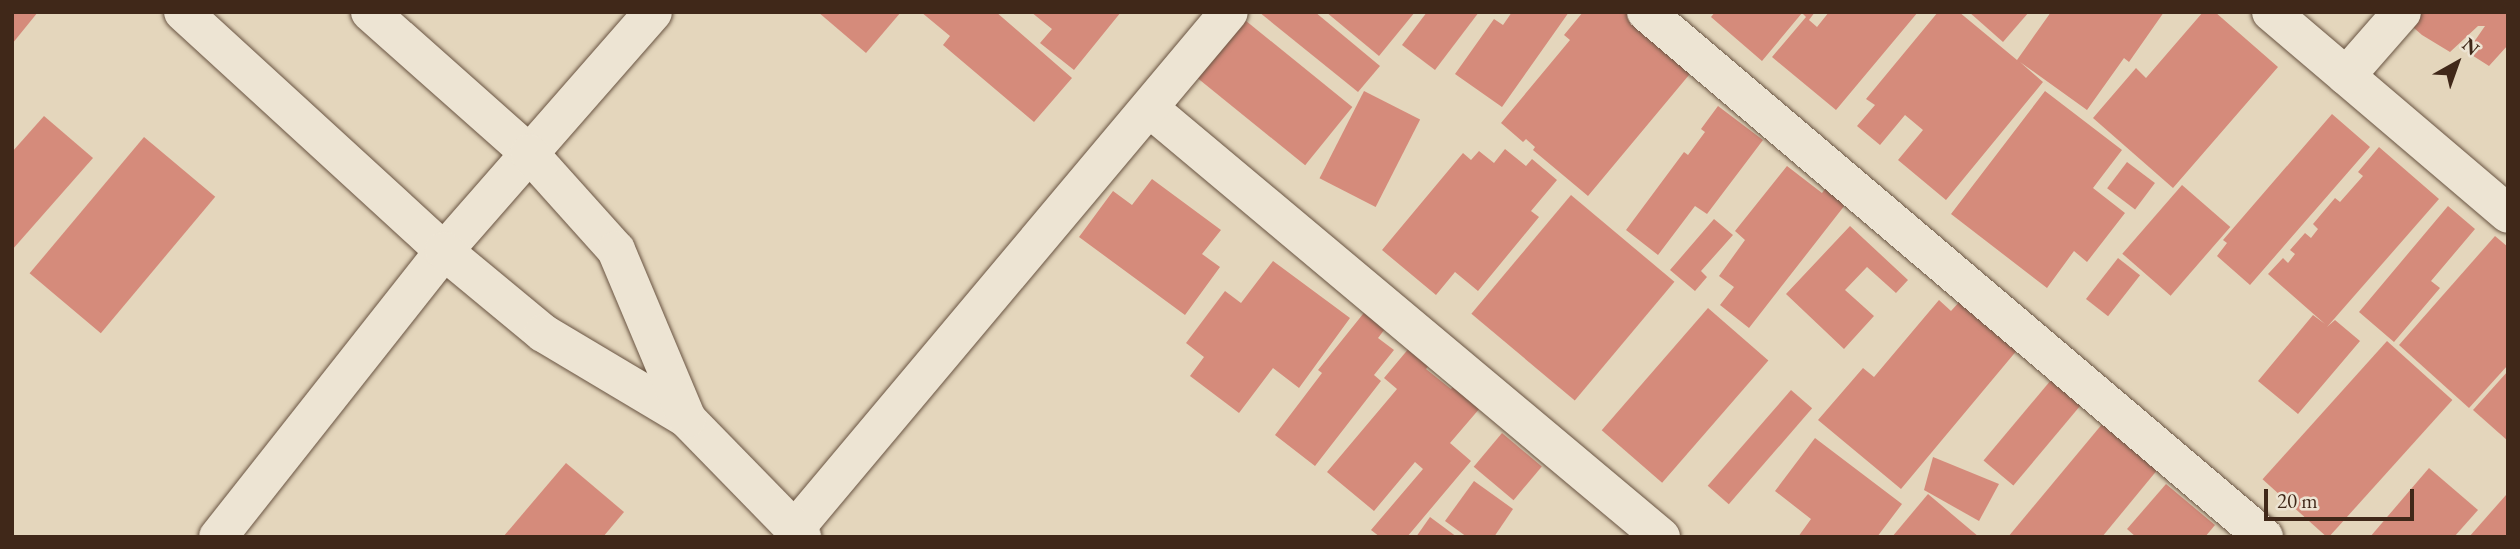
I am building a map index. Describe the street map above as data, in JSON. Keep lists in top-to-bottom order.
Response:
{
  "scale_bar": "20 m",
  "north": "top right"
}
